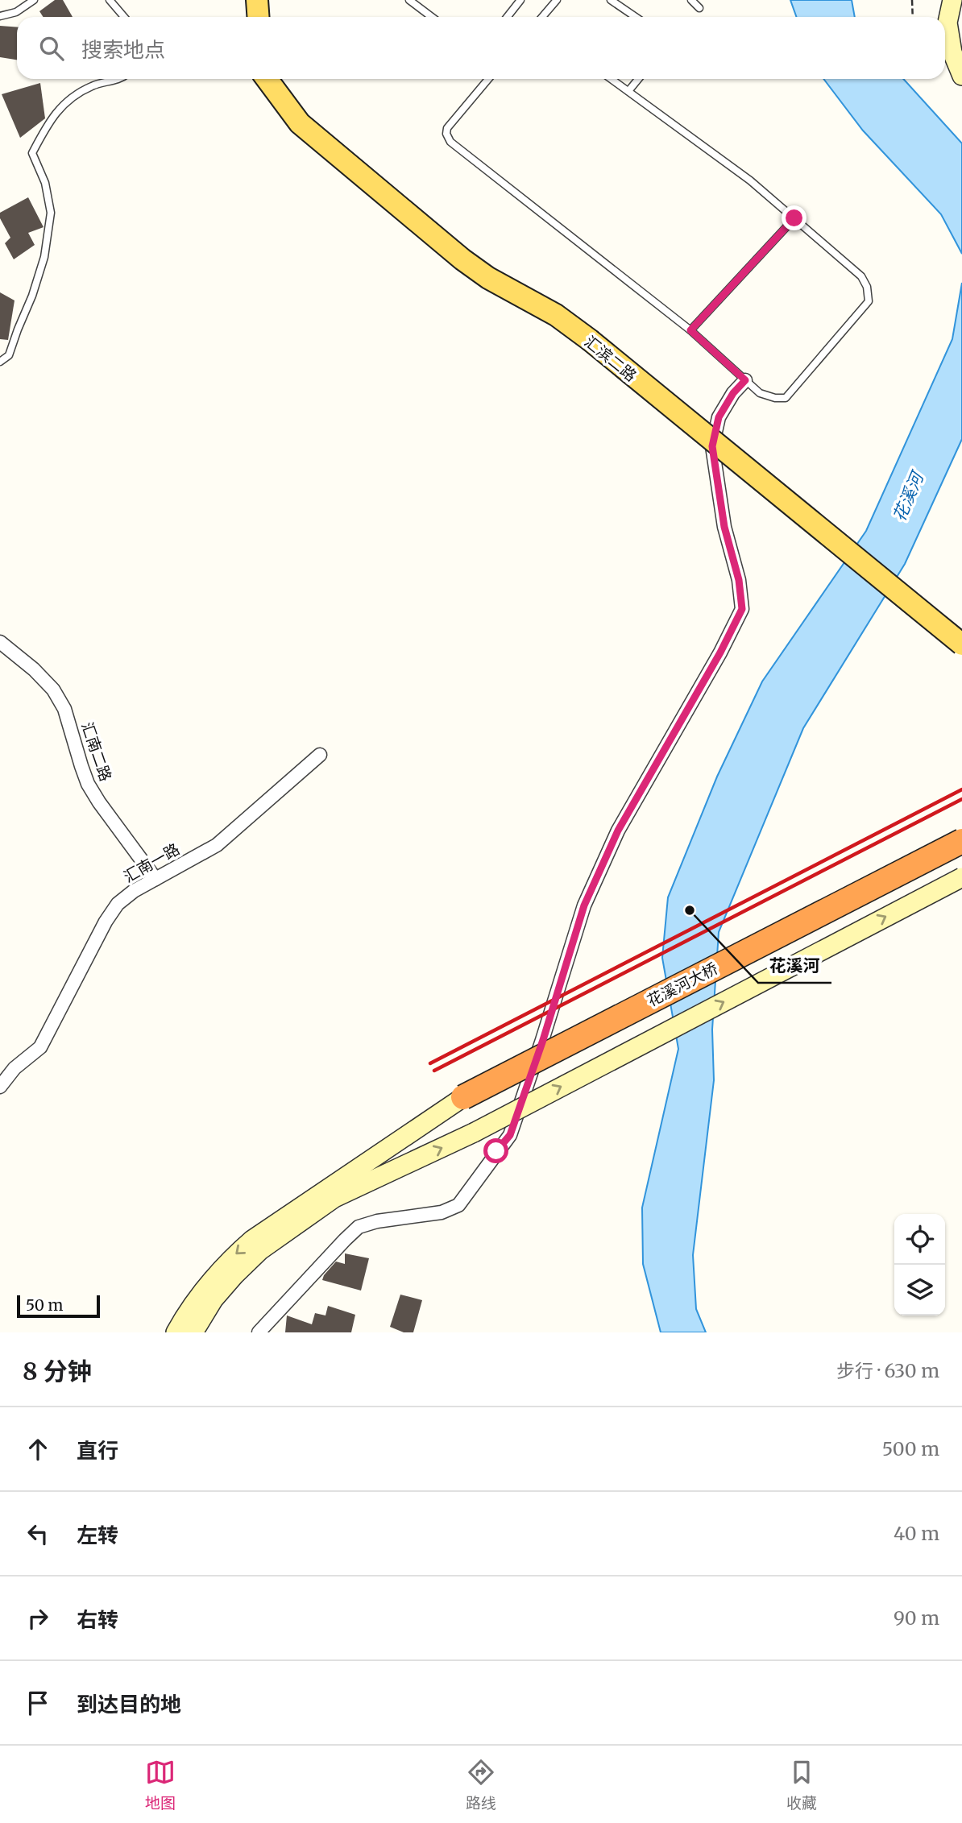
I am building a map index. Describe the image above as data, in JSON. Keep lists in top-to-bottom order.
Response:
{
  "streets": {
    "highway": ["花溪河大桥"],
    "main road": ["汇滨二路"],
    "street": ["汇南二路", "汇南一路"]
  },
  "crossings": [
    ["汇南二路", "汇南一路"]
  ],
  "water": ["花溪河"],
  "places": ["花溪河"],
  "scale_bar": "50 m",
  "page": {
    "search": "搜索地点",
    "scale": "50 m",
    "heading": ["8 分钟", "步行 · 630 m"],
    "list": [
      ["直行", "500 m"],
      ["左转", "40 m"],
      ["右转", "90 m"],
      "到达目的地"
    ],
    "nav": ["地图", "路线", "收藏"]
  }
}
